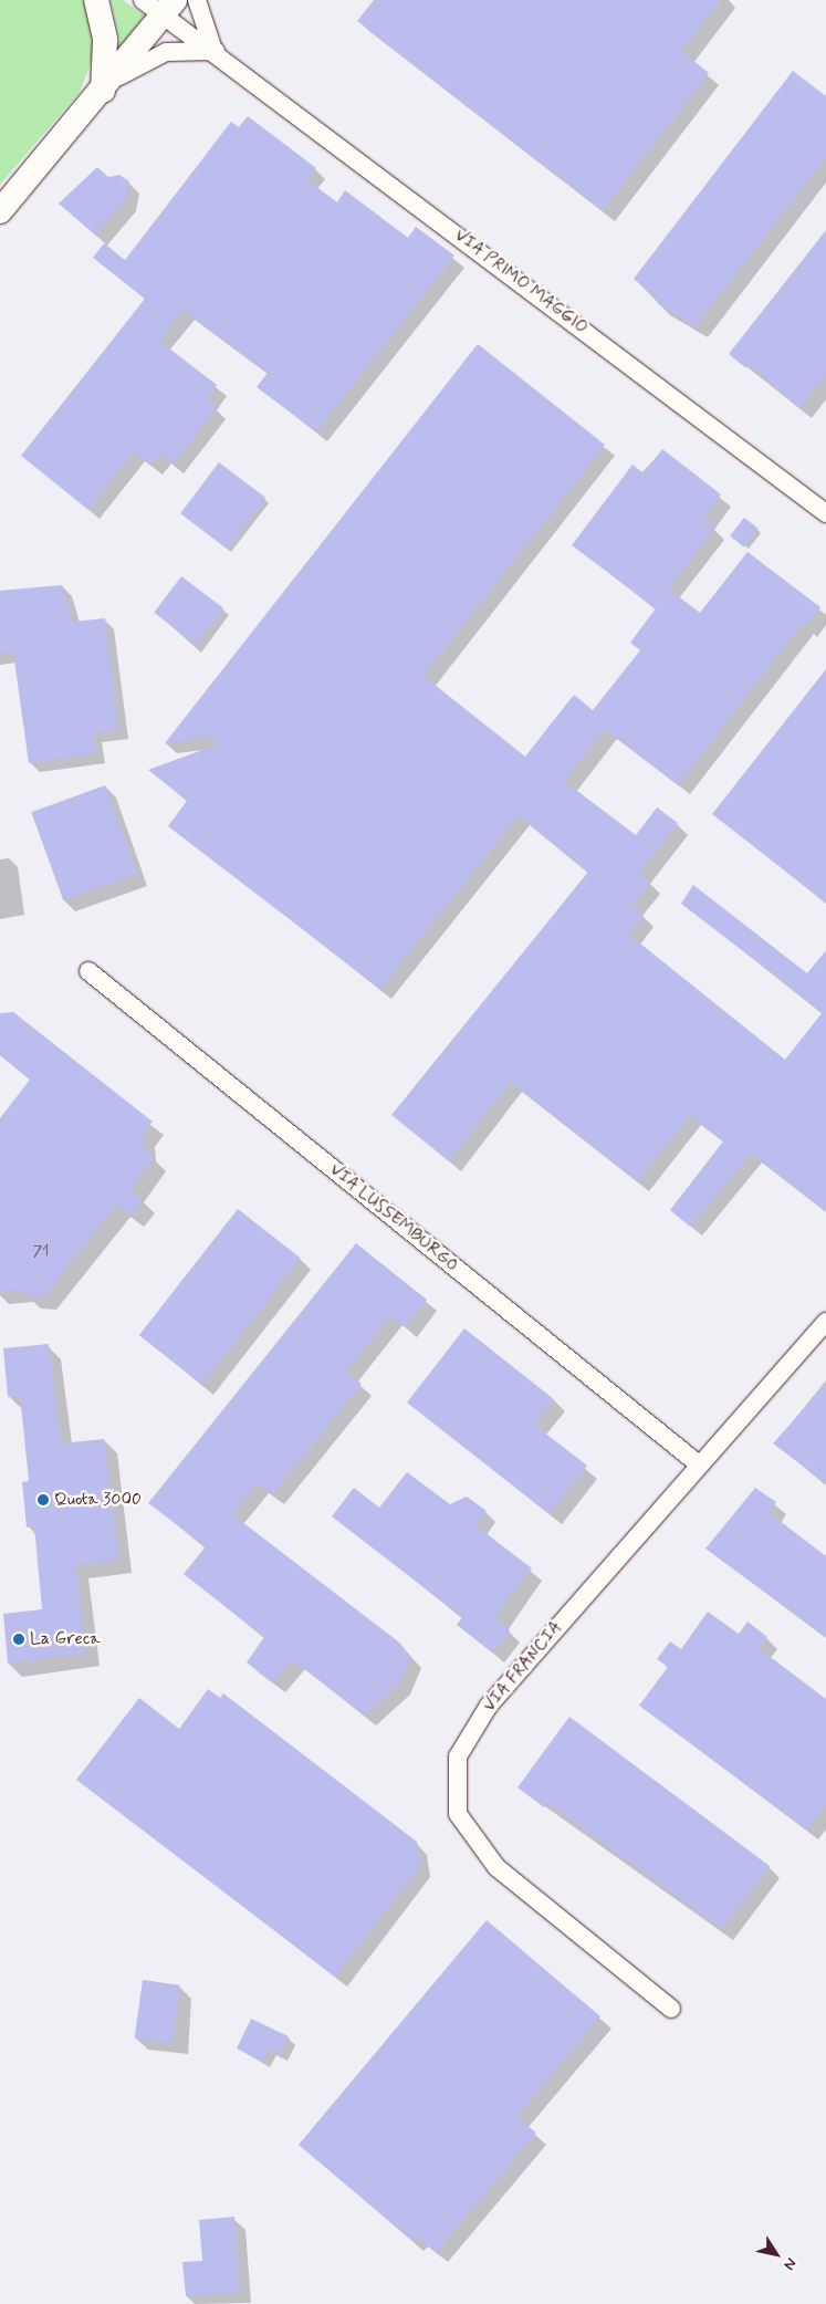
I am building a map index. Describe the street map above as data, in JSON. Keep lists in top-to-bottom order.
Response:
{
  "streets": {
    "street": ["VIA PRIMO MAGGIO", "VIA LUSSEMBURGO", "VIA FRANCIA"]
  },
  "crossings": [
    ["VIA LUSSEMBURGO", "VIA FRANCIA"]
  ],
  "places": ["Quota 3000", "La Greca"],
  "house_numbers": ["71"],
  "north": "bottom right"
}
